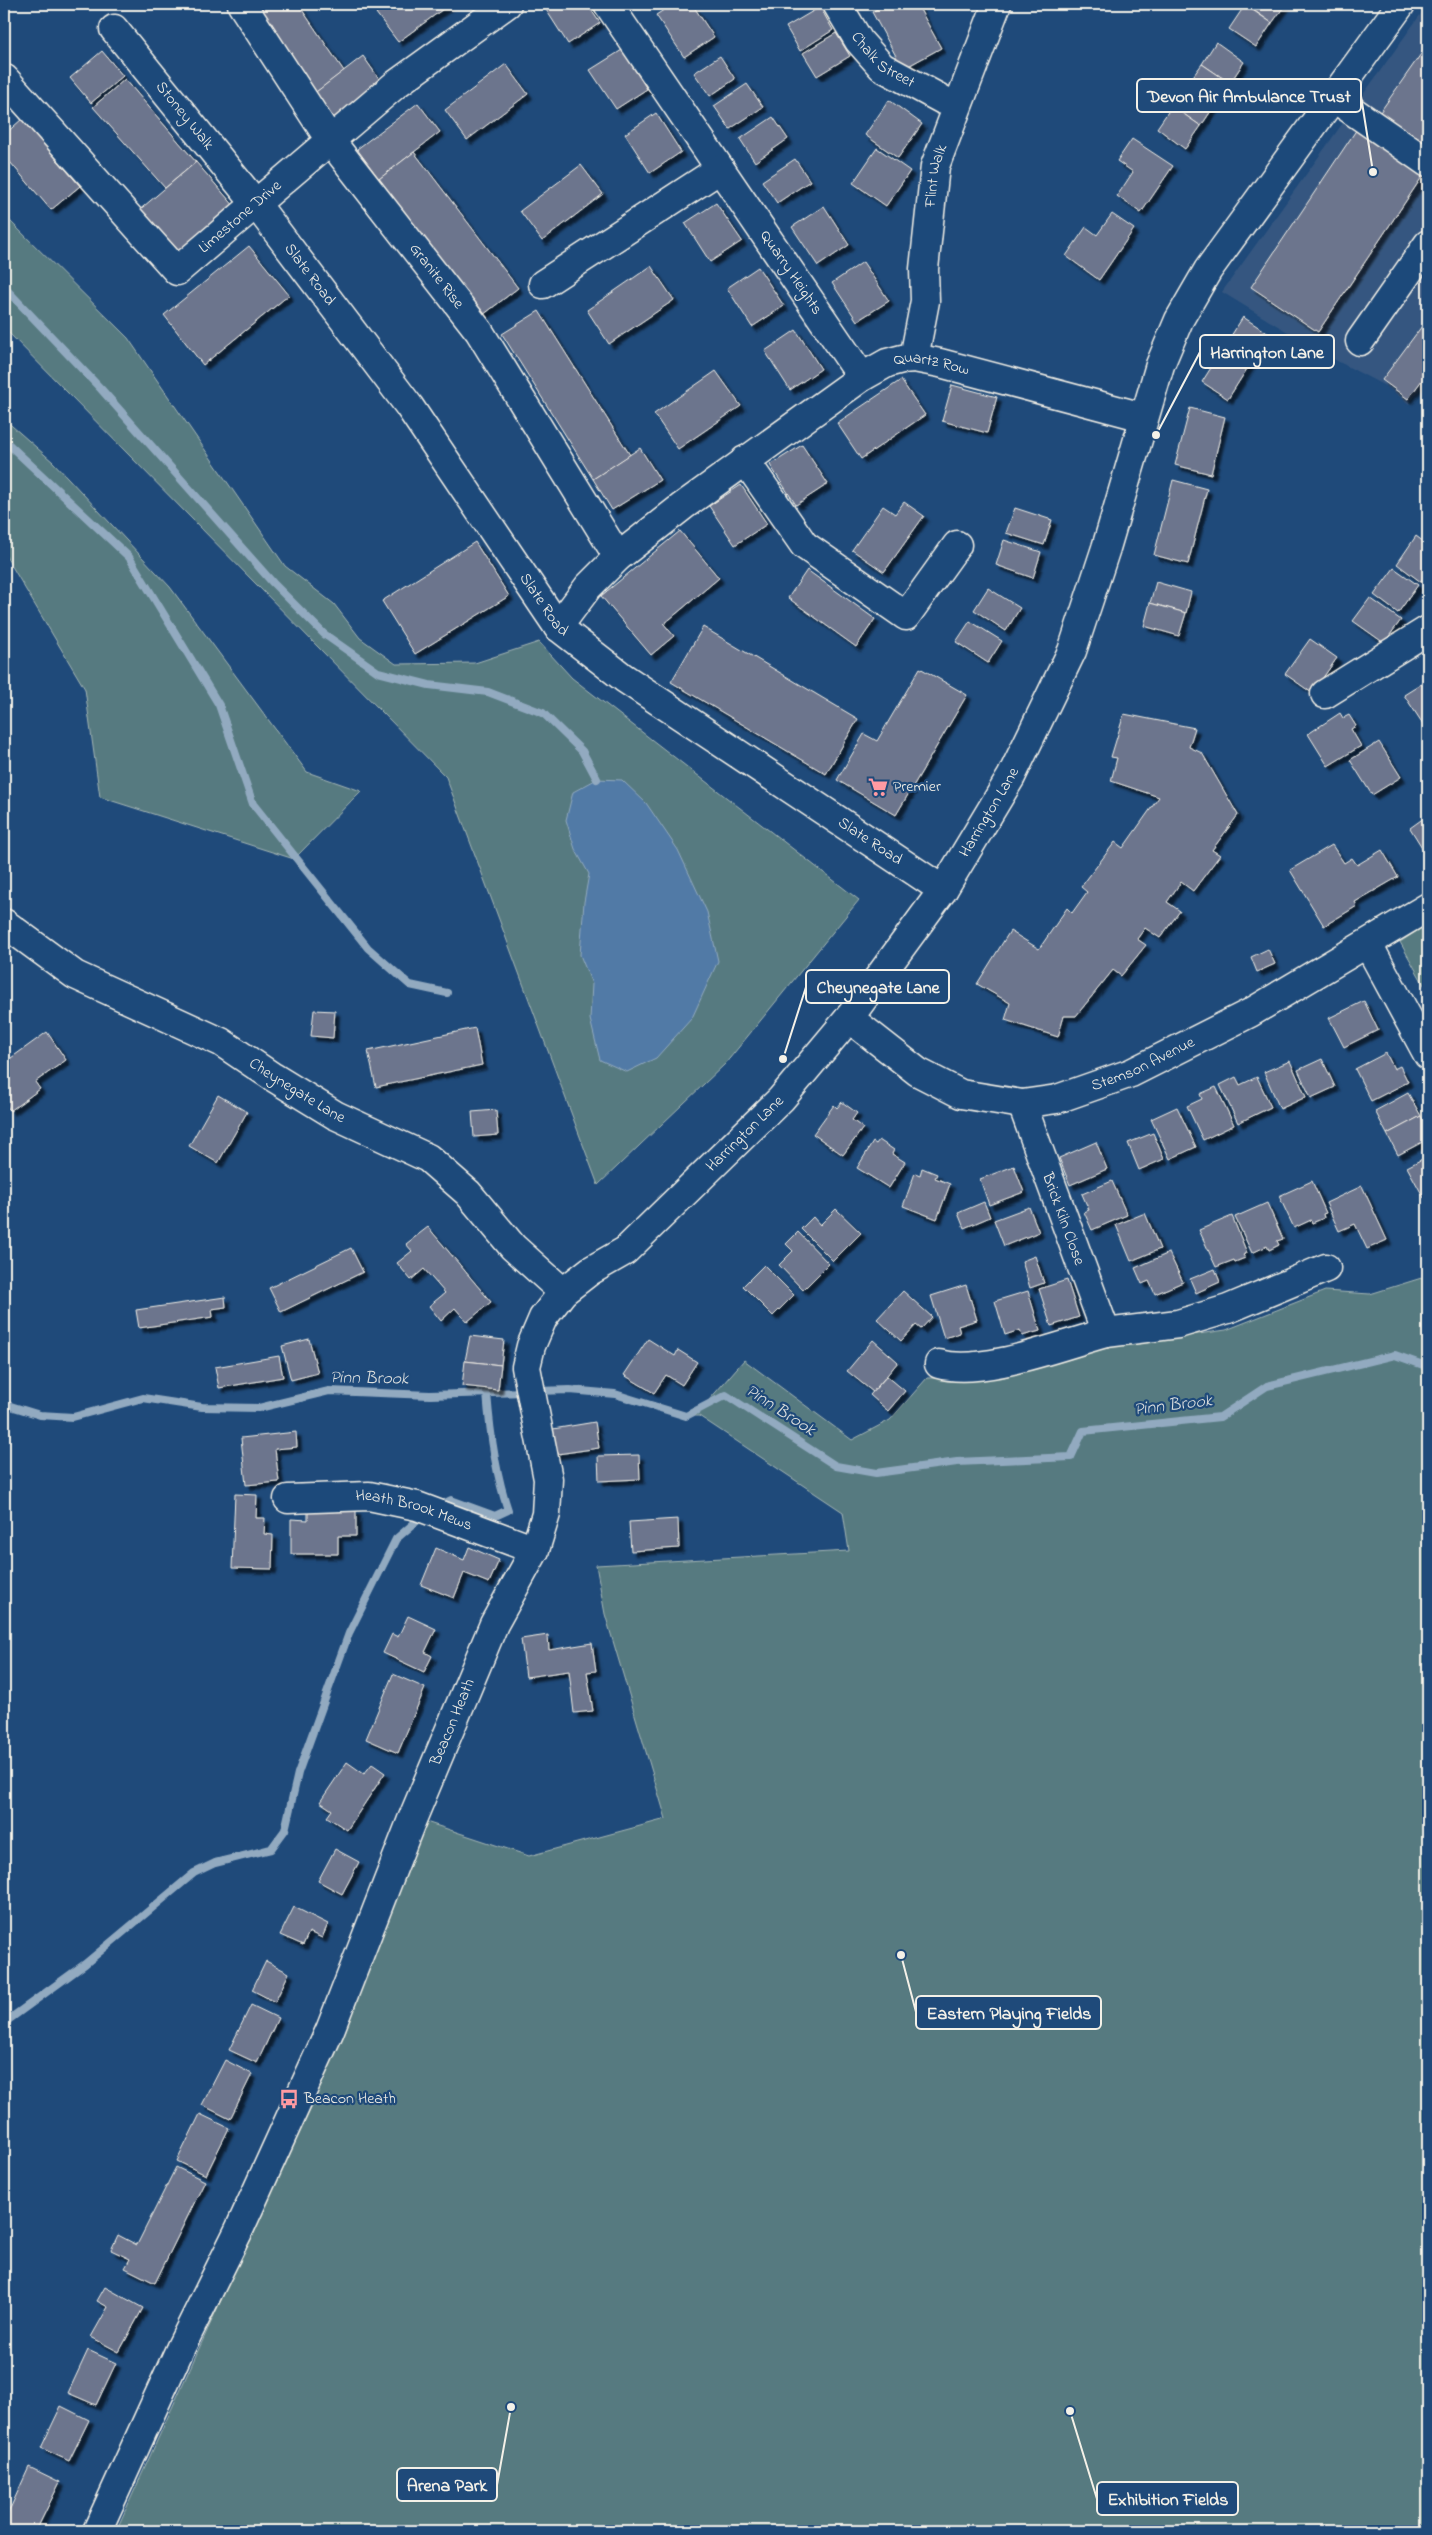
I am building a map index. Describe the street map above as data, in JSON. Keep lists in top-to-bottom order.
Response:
{
  "streets": {
    "street": [
      "Chalk Street",
      "Stoney Walk",
      "Flint Walk",
      "Limestone Drive",
      "Quarry Heights",
      "Slate Road",
      "Granite Rise",
      "Quartz Row",
      "Harrington Lane",
      "Stemson Avenue",
      "Cheynegate Lane",
      "Brick Kiln Close",
      "Heath Brook Mews",
      "Beacon Heath"
    ]
  },
  "crossings": [
    ["Stoney Walk", "Limestone Drive"],
    ["Stoney Walk", "Slate Road"],
    ["Flint Walk", "Quartz Row"],
    ["Limestone Drive", "Slate Road"],
    ["Limestone Drive", "Granite Rise"],
    ["Quarry Heights", "Quartz Row"],
    ["Slate Road", "Quartz Row"],
    ["Slate Road", "Harrington Lane"],
    ["Granite Rise", "Quartz Row"],
    ["Quartz Row", "Harrington Lane"],
    ["Harrington Lane", "Stemson Avenue"],
    ["Harrington Lane", "Cheynegate Lane"],
    ["Harrington Lane", "Beacon Heath"],
    ["Stemson Avenue", "Brick Kiln Close"],
    ["Cheynegate Lane", "Beacon Heath"],
    ["Heath Brook Mews", "Beacon Heath"]
  ],
  "water": ["Pinn Brook"],
  "places": {
    "other": [
      "Devon Air Ambulance Trust",
      "Harrington Lane",
      "Cheynegate Lane",
      "Eastern Playing Fields",
      "Arena Park",
      "Exhibition Fields"
    ],
    "supermarket": ["Premier"],
    "bus stop": ["Beacon Heath"]
  }
}
